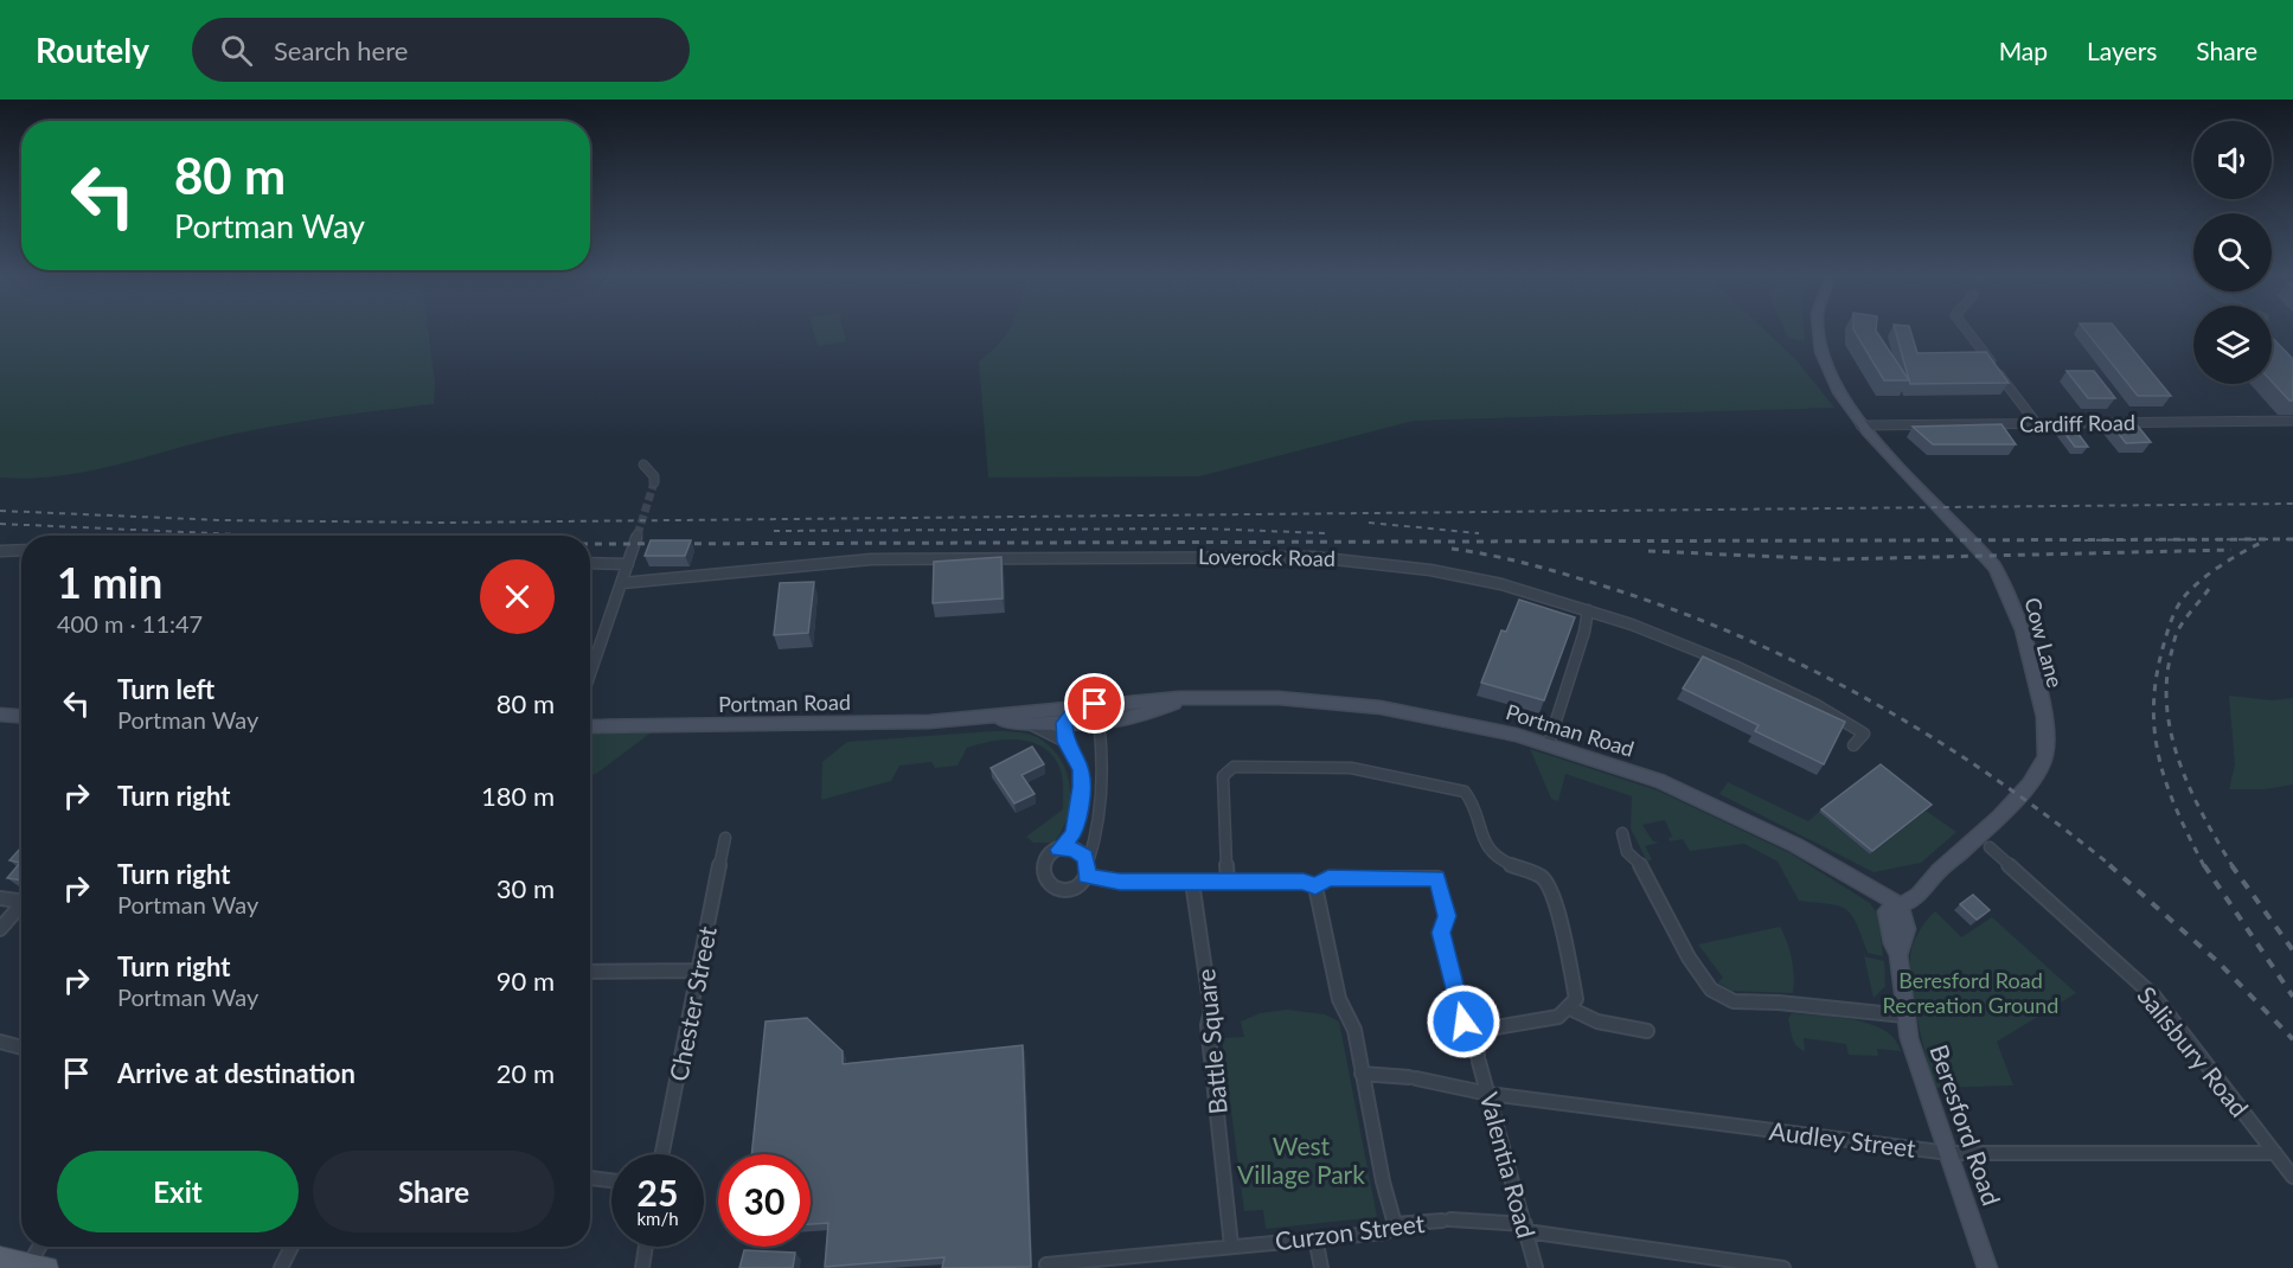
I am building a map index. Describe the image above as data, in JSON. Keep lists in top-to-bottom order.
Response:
{
  "streets": {
    "street": [
      "Cardiff Road",
      "Loverock Road",
      "Cow Lane",
      "Portman Road",
      "Chester Street",
      "Battle Square",
      "Salisbury Road",
      "Beresford Road",
      "Audley Street",
      "Valentia Road",
      "Curzon Street"
    ]
  },
  "crossings": [
    ["Cardiff Road", "Cow Lane"],
    ["Cow Lane", "Portman Road"],
    ["Cow Lane", "Beresford Road"],
    ["Portman Road", "Beresford Road"],
    ["Battle Square", "Curzon Street"],
    ["Salisbury Road", "Audley Street"],
    ["Beresford Road", "Audley Street"],
    ["Audley Street", "Valentia Road"],
    ["Valentia Road", "Curzon Street"]
  ],
  "parks": ["Beresford Road Recreation Ground", "West Village Park"],
  "page": {
    "header": "Routely",
    "search": "Search here",
    "nav": ["Map", "Layers", "Share"],
    "turn": ["80 m", "Portman Way"],
    "heading": ["1 min", "400 m · 11:47"],
    "list": [
      {
        "name": "Turn left",
        "note": "Portman Way",
        "value": "80 m"
      },
      {
        "name": "Turn right",
        "value": "180 m"
      },
      {
        "name": "Turn right",
        "note": "Portman Way",
        "value": "30 m"
      },
      {
        "name": "Turn right",
        "note": "Portman Way",
        "value": "90 m"
      },
      {
        "name": "Arrive at destination",
        "value": "20 m"
      }
    ],
    "buttons": ["Exit", "Share"],
    "speed": "25 km/h",
    "limit": "30"
  }
}
